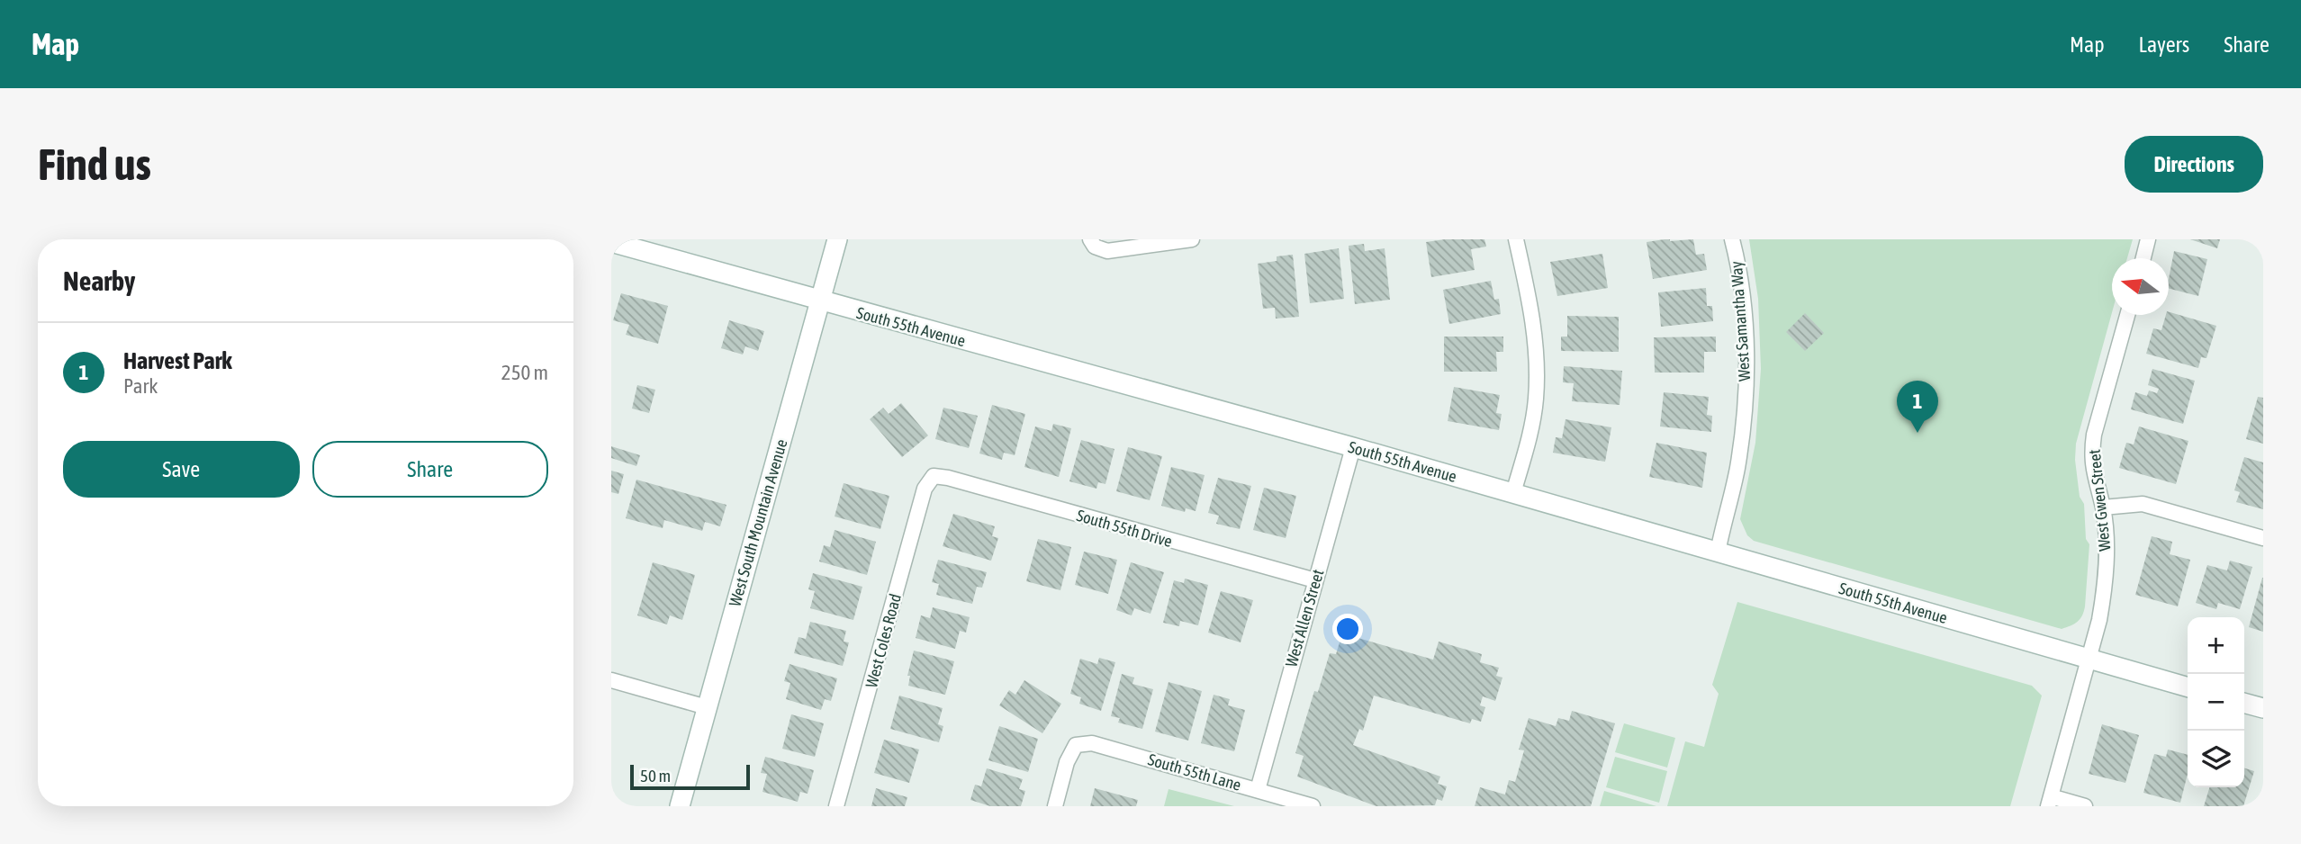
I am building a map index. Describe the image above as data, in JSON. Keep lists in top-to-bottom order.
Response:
{
  "streets": {
    "street": [
      "West Samantha Way",
      "South 55th Avenue",
      "West Gwen Street",
      "West South Mountain Avenue",
      "South 55th Drive",
      "West Allen Street",
      "West Coles Road",
      "South 55th Lane"
    ]
  },
  "crossings": [
    ["West Samantha Way", "South 55th Avenue"],
    ["South 55th Avenue", "West Gwen Street"],
    ["South 55th Avenue", "West South Mountain Avenue"],
    ["South 55th Avenue", "West Allen Street"],
    ["South 55th Drive", "West Allen Street"],
    ["South 55th Drive", "West Coles Road"],
    ["West Allen Street", "South 55th Lane"]
  ],
  "scale_bar": "50 m",
  "north": "left",
  "page": {
    "header": "Map",
    "nav": ["Map", "Layers", "Share"],
    "buttons": [
      "Directions",
      ["Save", "Share"]
    ],
    "title": "Find us",
    "heading": "Nearby",
    "list": [
      {
        "mark": "1",
        "name": "Harvest Park",
        "note": "Park",
        "value": "250 m"
      }
    ],
    "pins": "1",
    "map_buttons": ["+", "−"],
    "scale": "50 m"
  }
}
